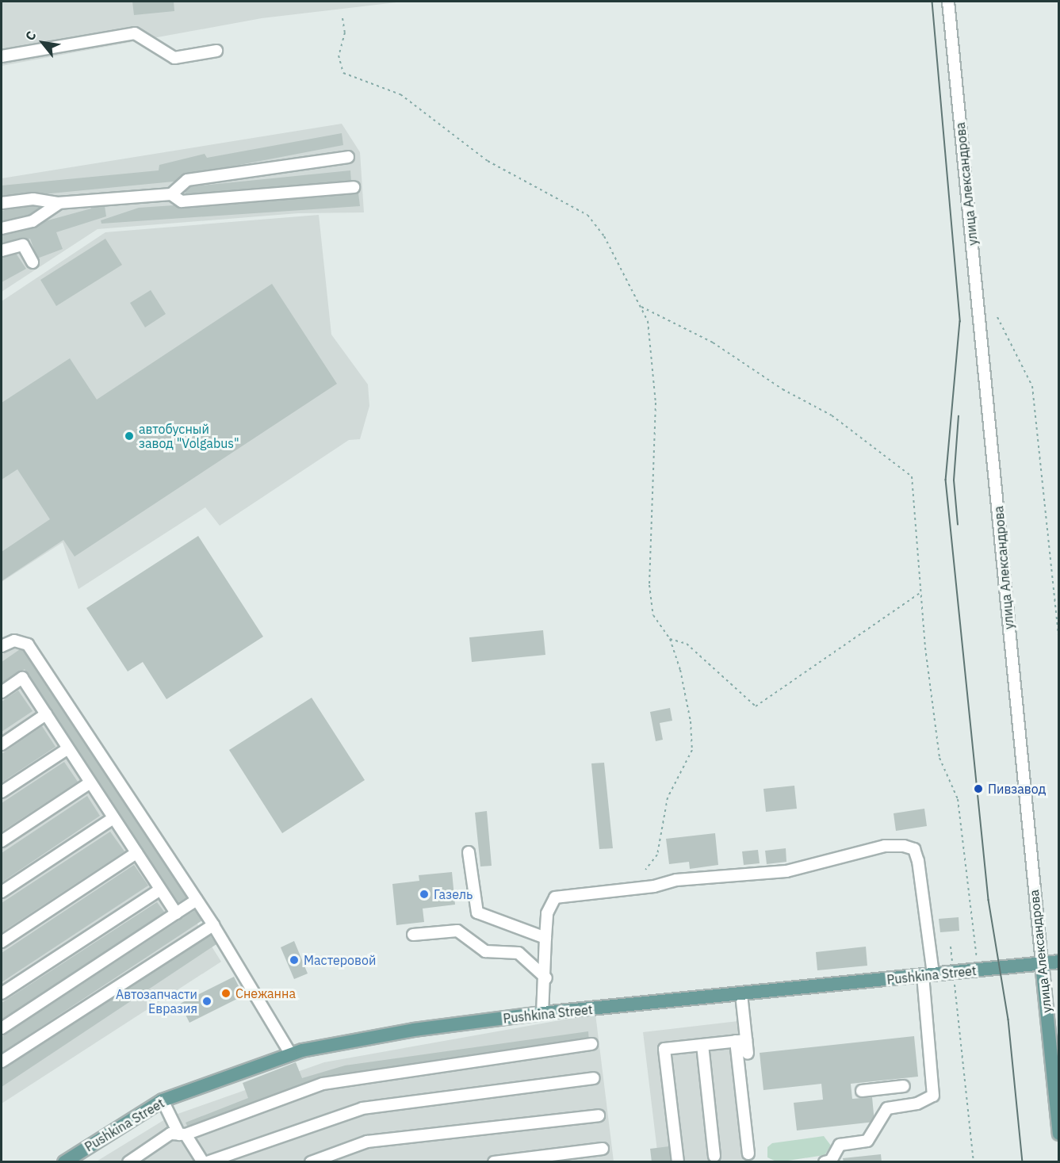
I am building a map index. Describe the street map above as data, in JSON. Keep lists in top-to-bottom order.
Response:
{
  "streets": {
    "main road": ["улица Александрова", "Pushkina Street"]
  },
  "crossings": [
    ["улица Александрова", "Pushkina Street"]
  ],
  "places": [
    "автобусный завод \"Volgabus\"",
    "Пивзавод",
    "Газель",
    "Мастеровой",
    "Снежанна",
    "Автозапчасти Евразия"
  ],
  "north": "top left"
}
